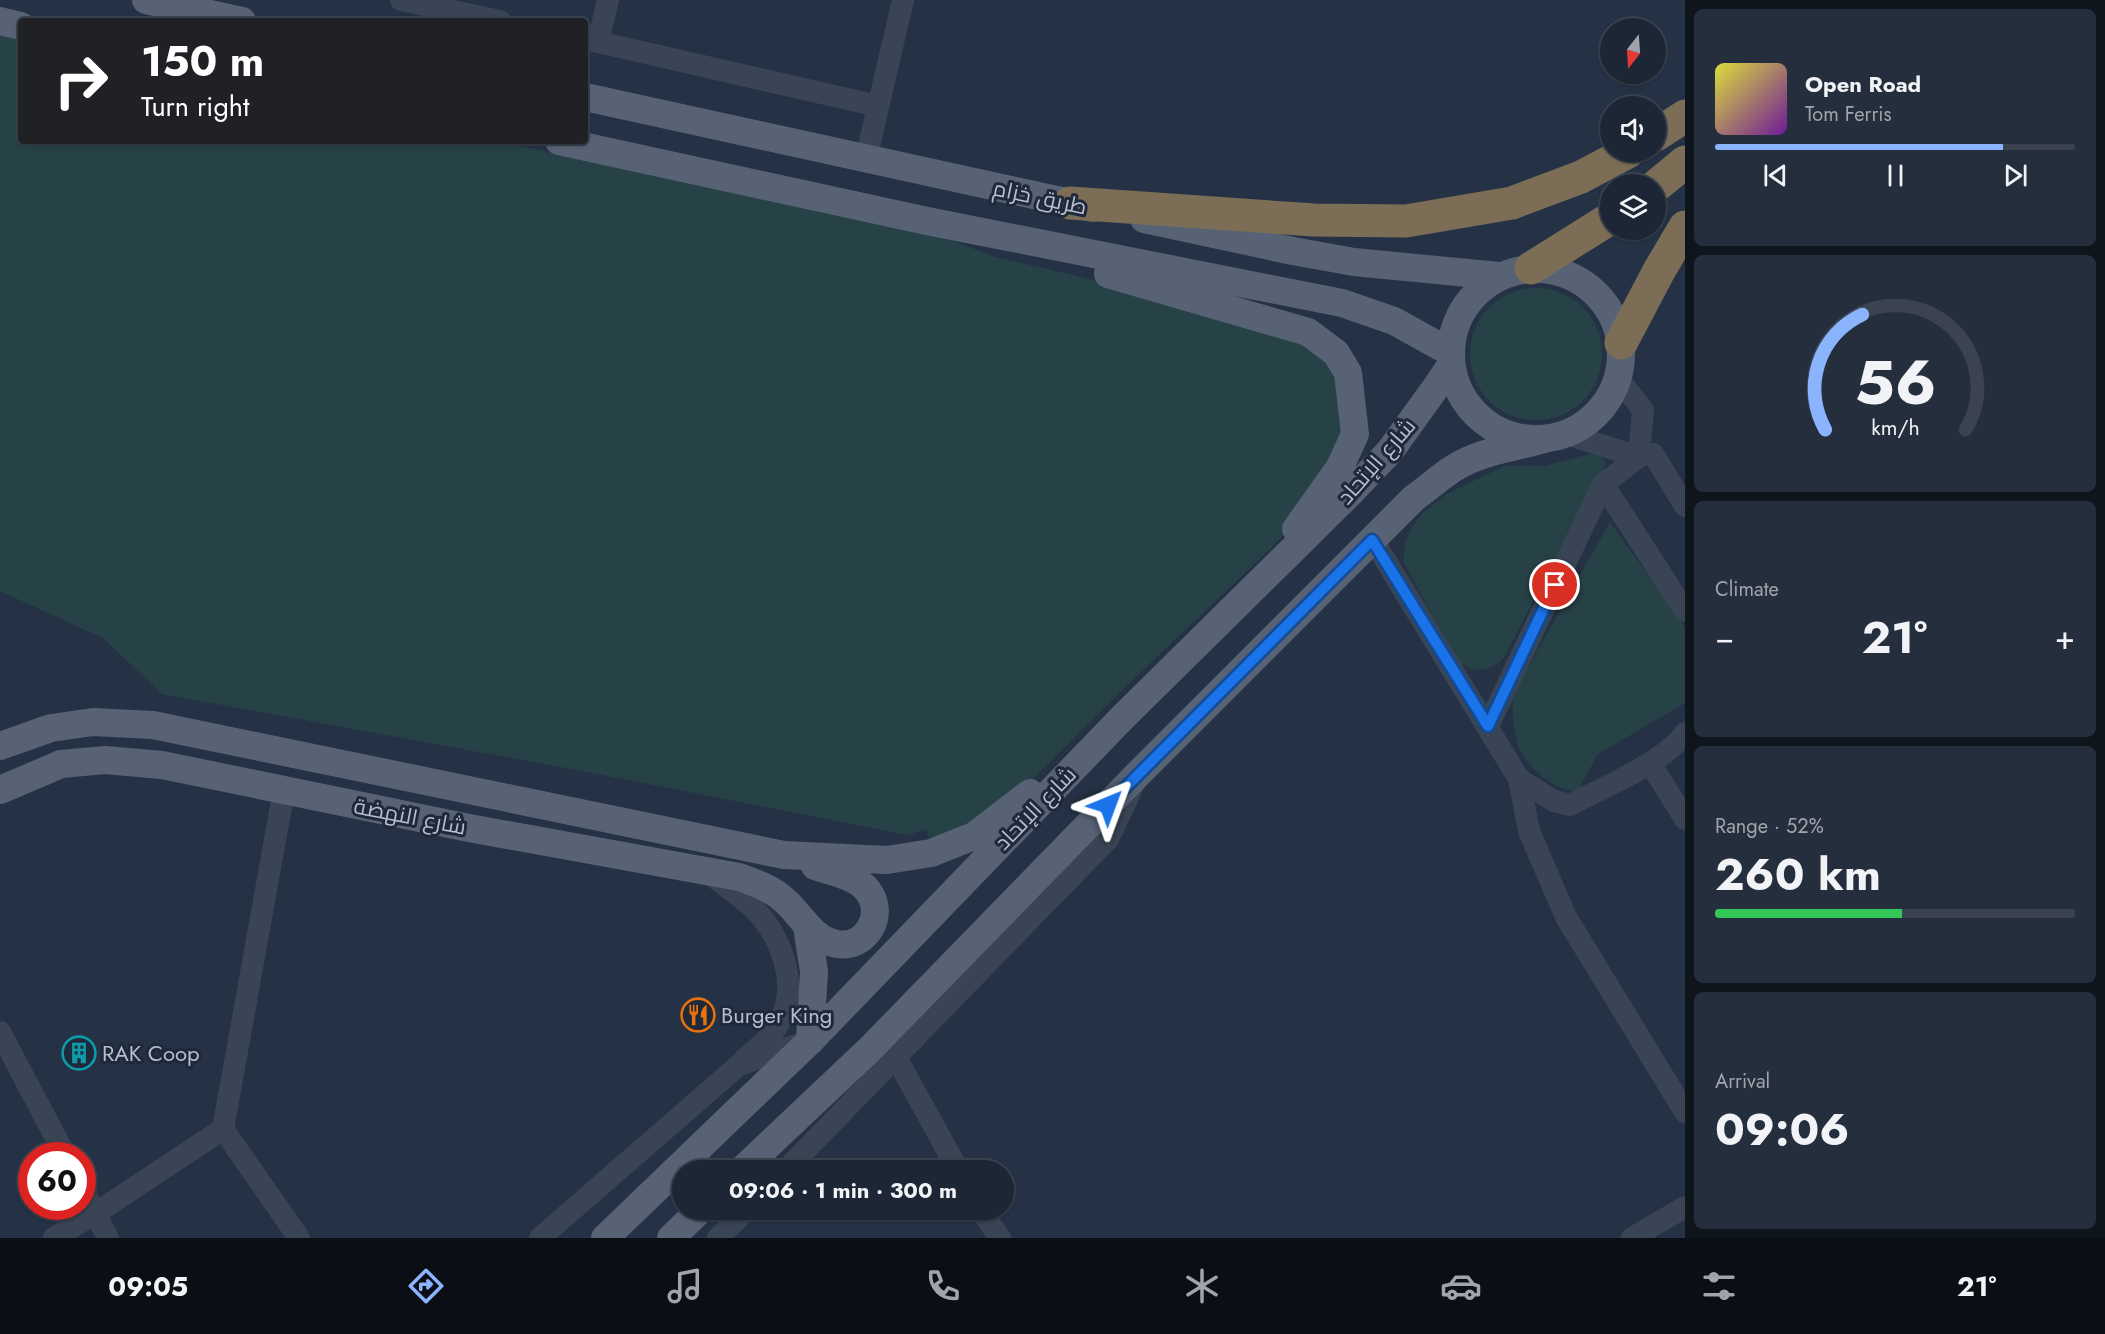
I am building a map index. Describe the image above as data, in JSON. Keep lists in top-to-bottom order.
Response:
{
  "streets": {
    "main road": ["طريق خزام", "شارع الإتحاد", "شارع النهضة"]
  },
  "crossings": [
    ["طريق خزام", "شارع الإتحاد"]
  ],
  "places": {
    "restaurant": ["Burger King"],
    "building": ["RAK Coop"]
  },
  "north": "bottom",
  "page": {
    "turn": ["150 m", "Turn right"],
    "song": ["Open Road", "Tom Ferris"],
    "tile": [
      "Climate",
      ["Range · 52%", "260 km"],
      ["Arrival", "09:06"]
    ],
    "heat": ["−", "21°", "+"],
    "limit": "60",
    "trip": "09:06 · 1 min · 300 m",
    "tabs": ["09:05", "21°"],
    "gauge": ["56", "km/h"]
  }
}
